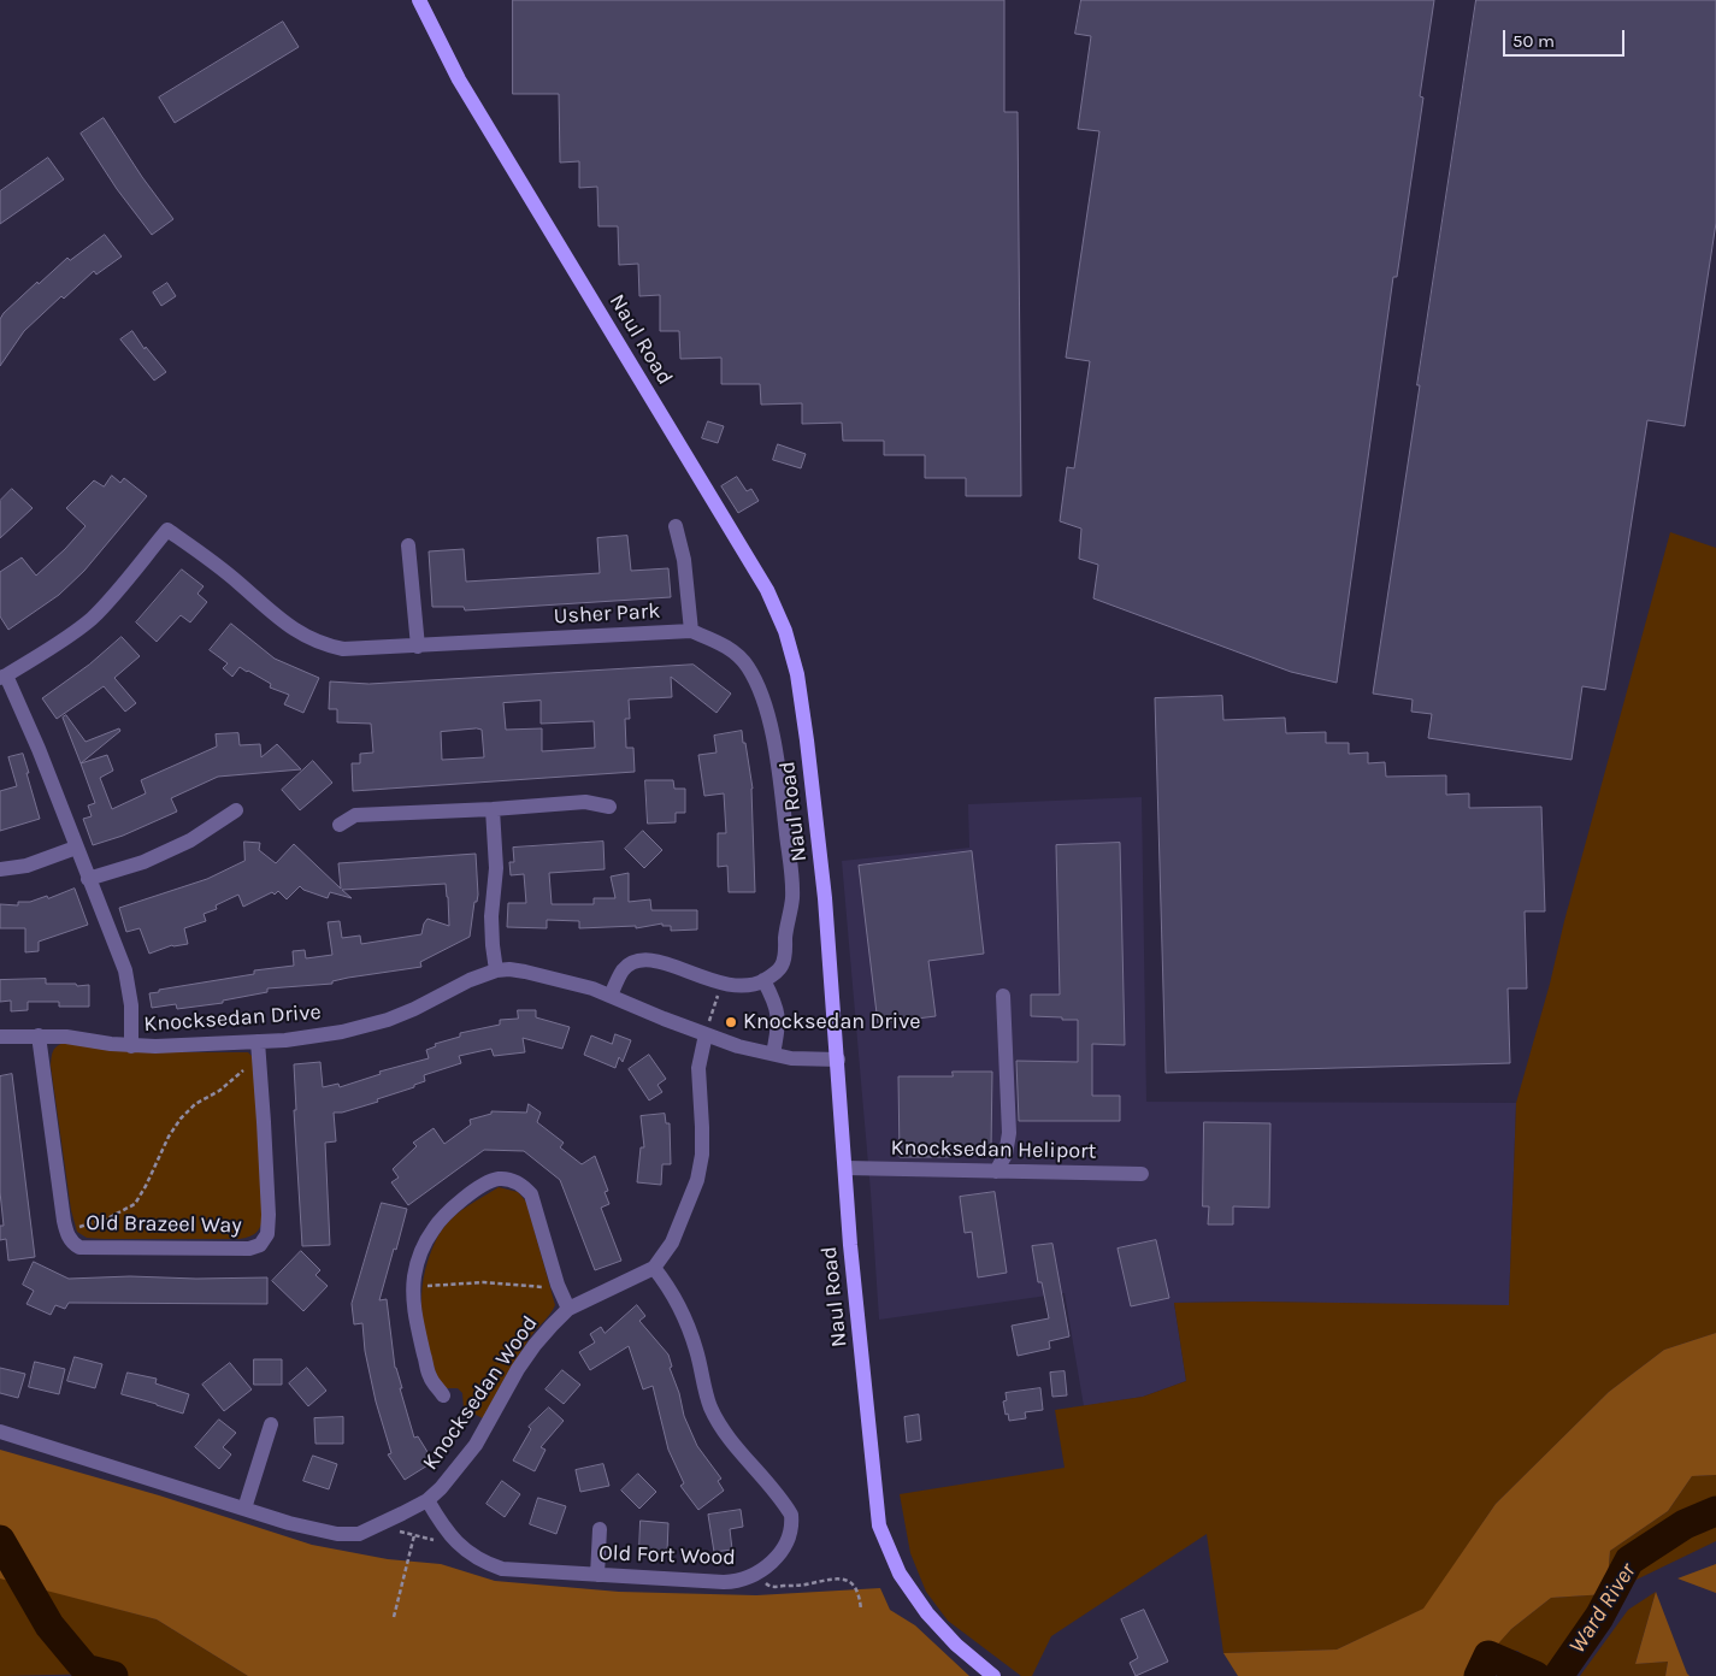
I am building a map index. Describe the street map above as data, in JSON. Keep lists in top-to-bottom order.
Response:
{
  "streets": {
    "main road": ["Naul Road"],
    "street": [
      "Usher Park",
      "Knocksedan Drive",
      "Knocksedan Heliport",
      "Old Brazeel Way",
      "Knocksedan Wood",
      "Old Fort Wood"
    ]
  },
  "crossings": [
    ["Naul Road", "Knocksedan Drive"],
    ["Naul Road", "Knocksedan Heliport"],
    ["Knocksedan Drive", "Old Brazeel Way"],
    ["Knocksedan Wood", "Old Fort Wood"]
  ],
  "water": ["Ward River"],
  "places": ["Knocksedan Drive"],
  "scale_bar": "50 m"
}
